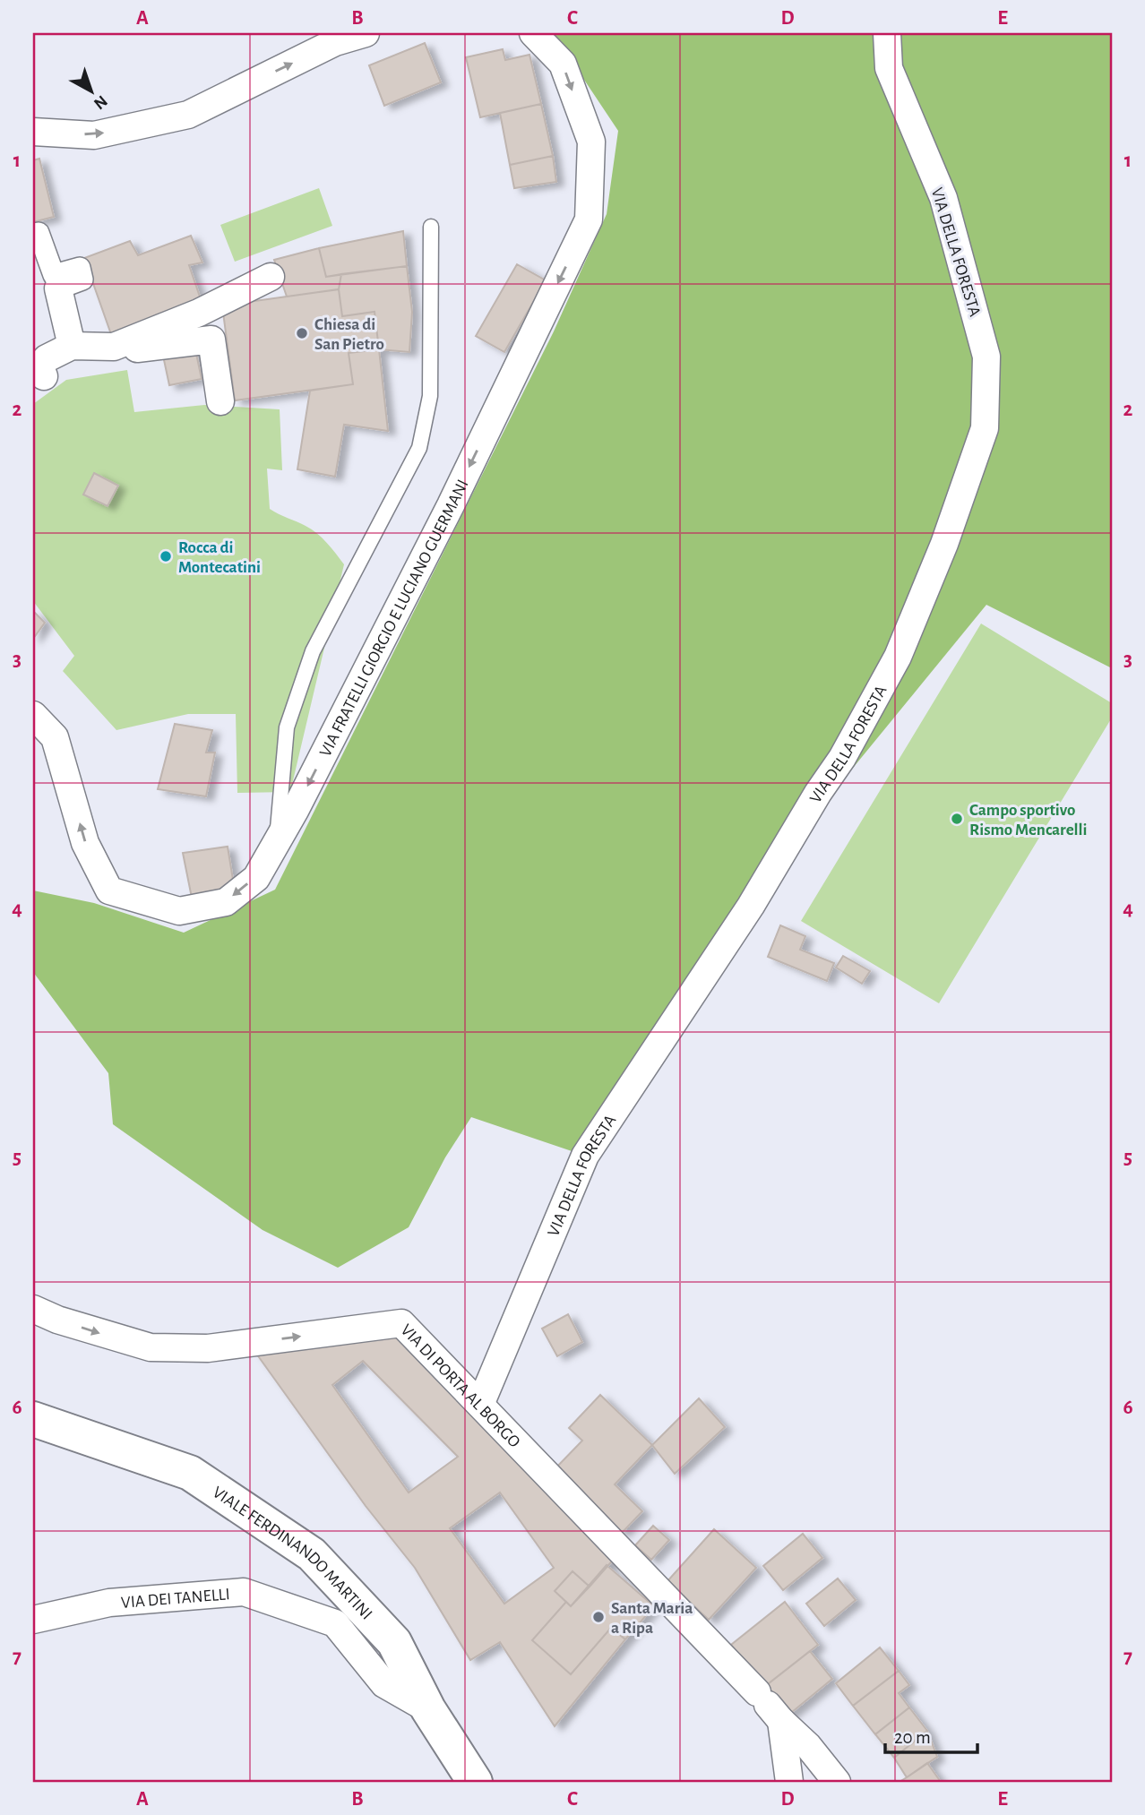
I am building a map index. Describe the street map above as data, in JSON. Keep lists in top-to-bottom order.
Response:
{
  "streets": {
    "street": [
      "VIA DELLA FORESTA",
      "VIA FRATELLI GIORGIO E LUCIANO GUERMANI",
      "VIA DI PORTA AL BORGO",
      "VIALE FERDINANDO MARTINI",
      "VIA DEI TANELLI"
    ]
  },
  "crossings": [
    ["VIA DELLA FORESTA", "VIA DI PORTA AL BORGO"],
    ["VIALE FERDINANDO MARTINI", "VIA DEI TANELLI"]
  ],
  "one_way": ["VIA DI PORTA AL BORGO"],
  "places": [
    "Chiesa di San Pietro",
    "Rocca di Montecatini",
    "Campo sportivo Rismo Mencarelli",
    "Santa Maria a Ripa"
  ],
  "scale_bar": "20 m",
  "north": "bottom right",
  "grid": {
    "columns": [
      "A",
      "B",
      "C",
      "D",
      "E"
    ],
    "rows": [
      "1",
      "2",
      "3",
      "4",
      "5",
      "6",
      "7"
    ]
  }
}
